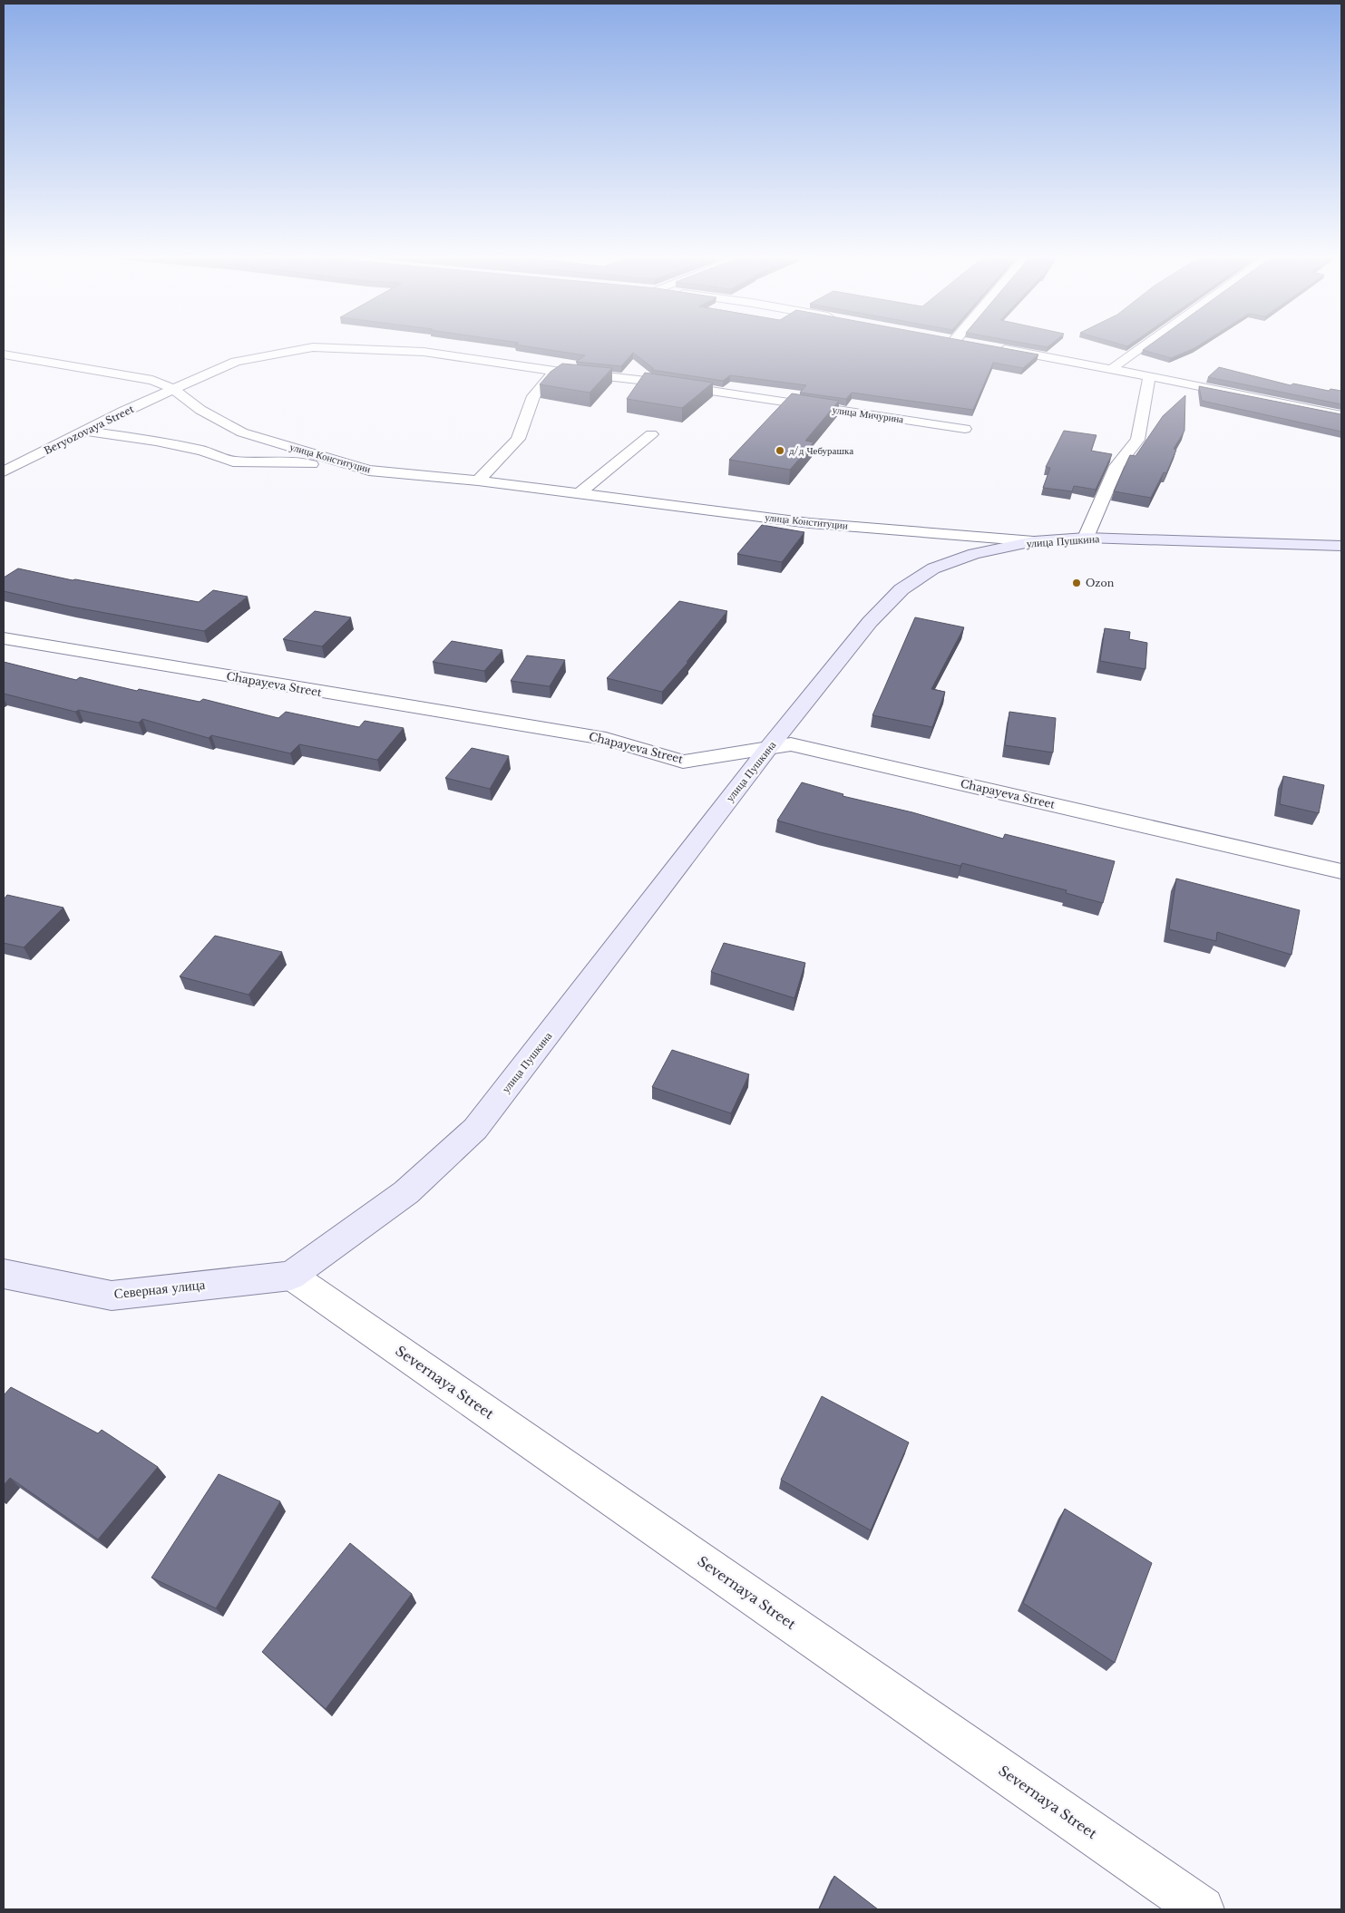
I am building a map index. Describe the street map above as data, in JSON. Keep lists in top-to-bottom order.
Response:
{
  "streets": {
    "main road": ["улица Пушкина", "Северная улица"],
    "street": [
      "улица Мичурина",
      "Beryozovaya Street",
      "улица Конституции",
      "Chapayeva Street",
      "Severnaya Street"
    ]
  },
  "crossings": [
    ["улица Мичурина", "Beryozovaya Street"],
    ["улица Мичурина", "улица Конституции"],
    ["Beryozovaya Street", "улица Конституции"],
    ["улица Конституции", "улица Пушкина"],
    ["улица Пушкина", "Chapayeva Street"],
    ["улица Пушкина", "Северная улица"],
    ["улица Пушкина", "Severnaya Street"],
    ["Северная улица", "Severnaya Street"]
  ],
  "places": ["д/д Чебурашка", "Ozon"]
}
